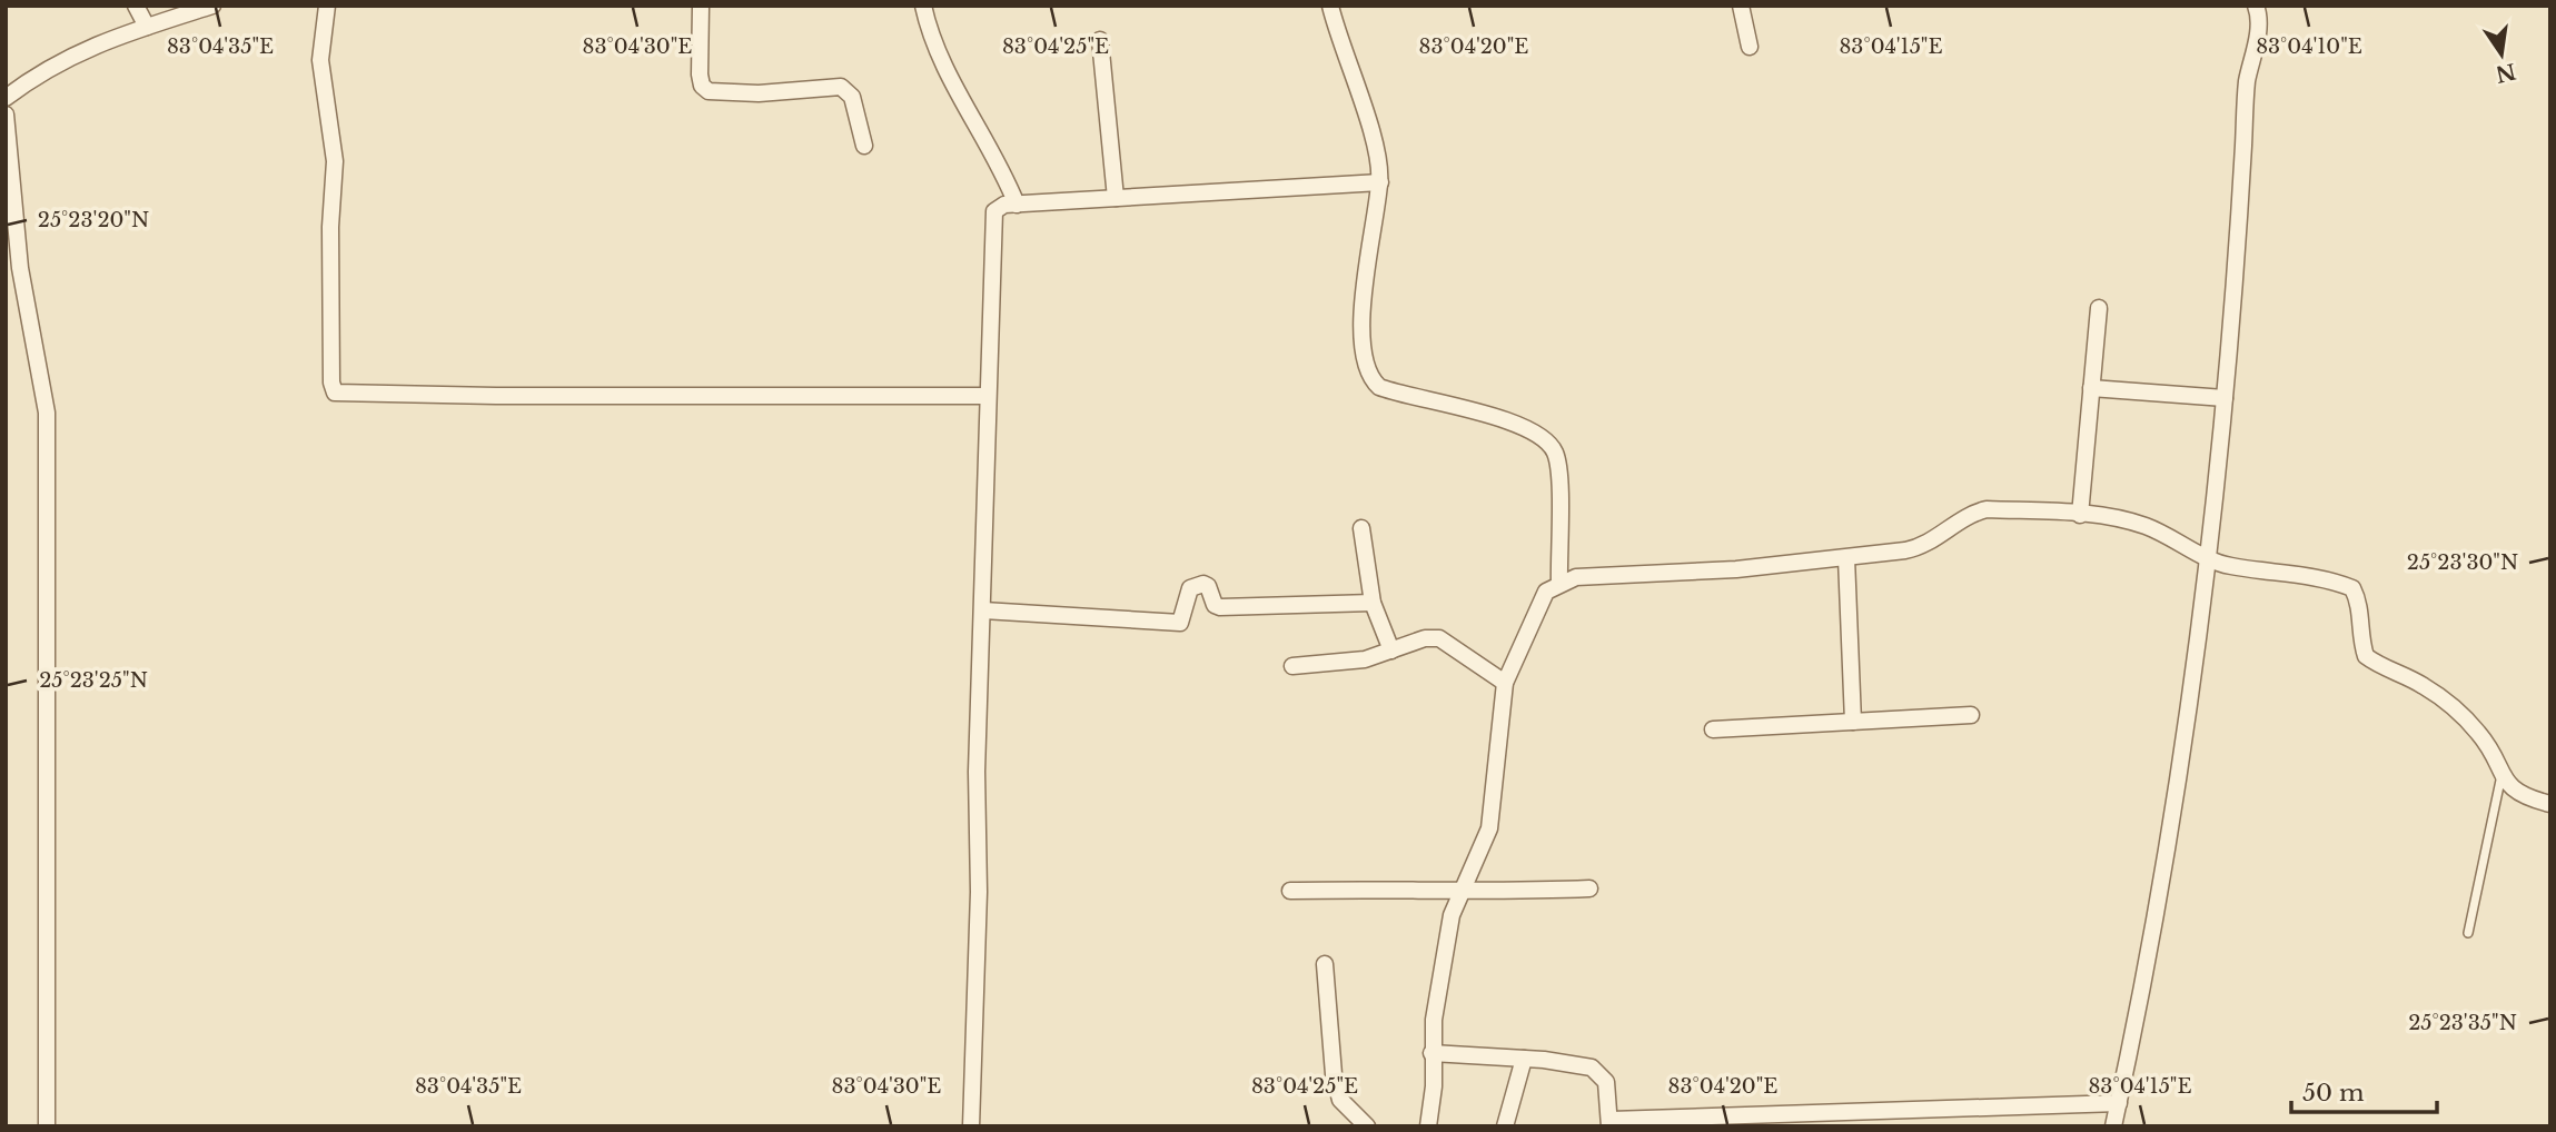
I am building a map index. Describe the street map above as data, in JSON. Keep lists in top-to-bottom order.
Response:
{
  "scale_bar": "50 m",
  "north": "bottom",
  "coordinates": [
    "83°04'35\"E",
    "83°04'30\"E",
    "83°04'25\"E",
    "83°04'20\"E",
    "83°04'15\"E",
    "83°04'10\"E",
    "25°23'20\"N",
    "25°23'30\"N",
    "25°23'25\"N",
    "25°23'35\"N"
  ]
}
